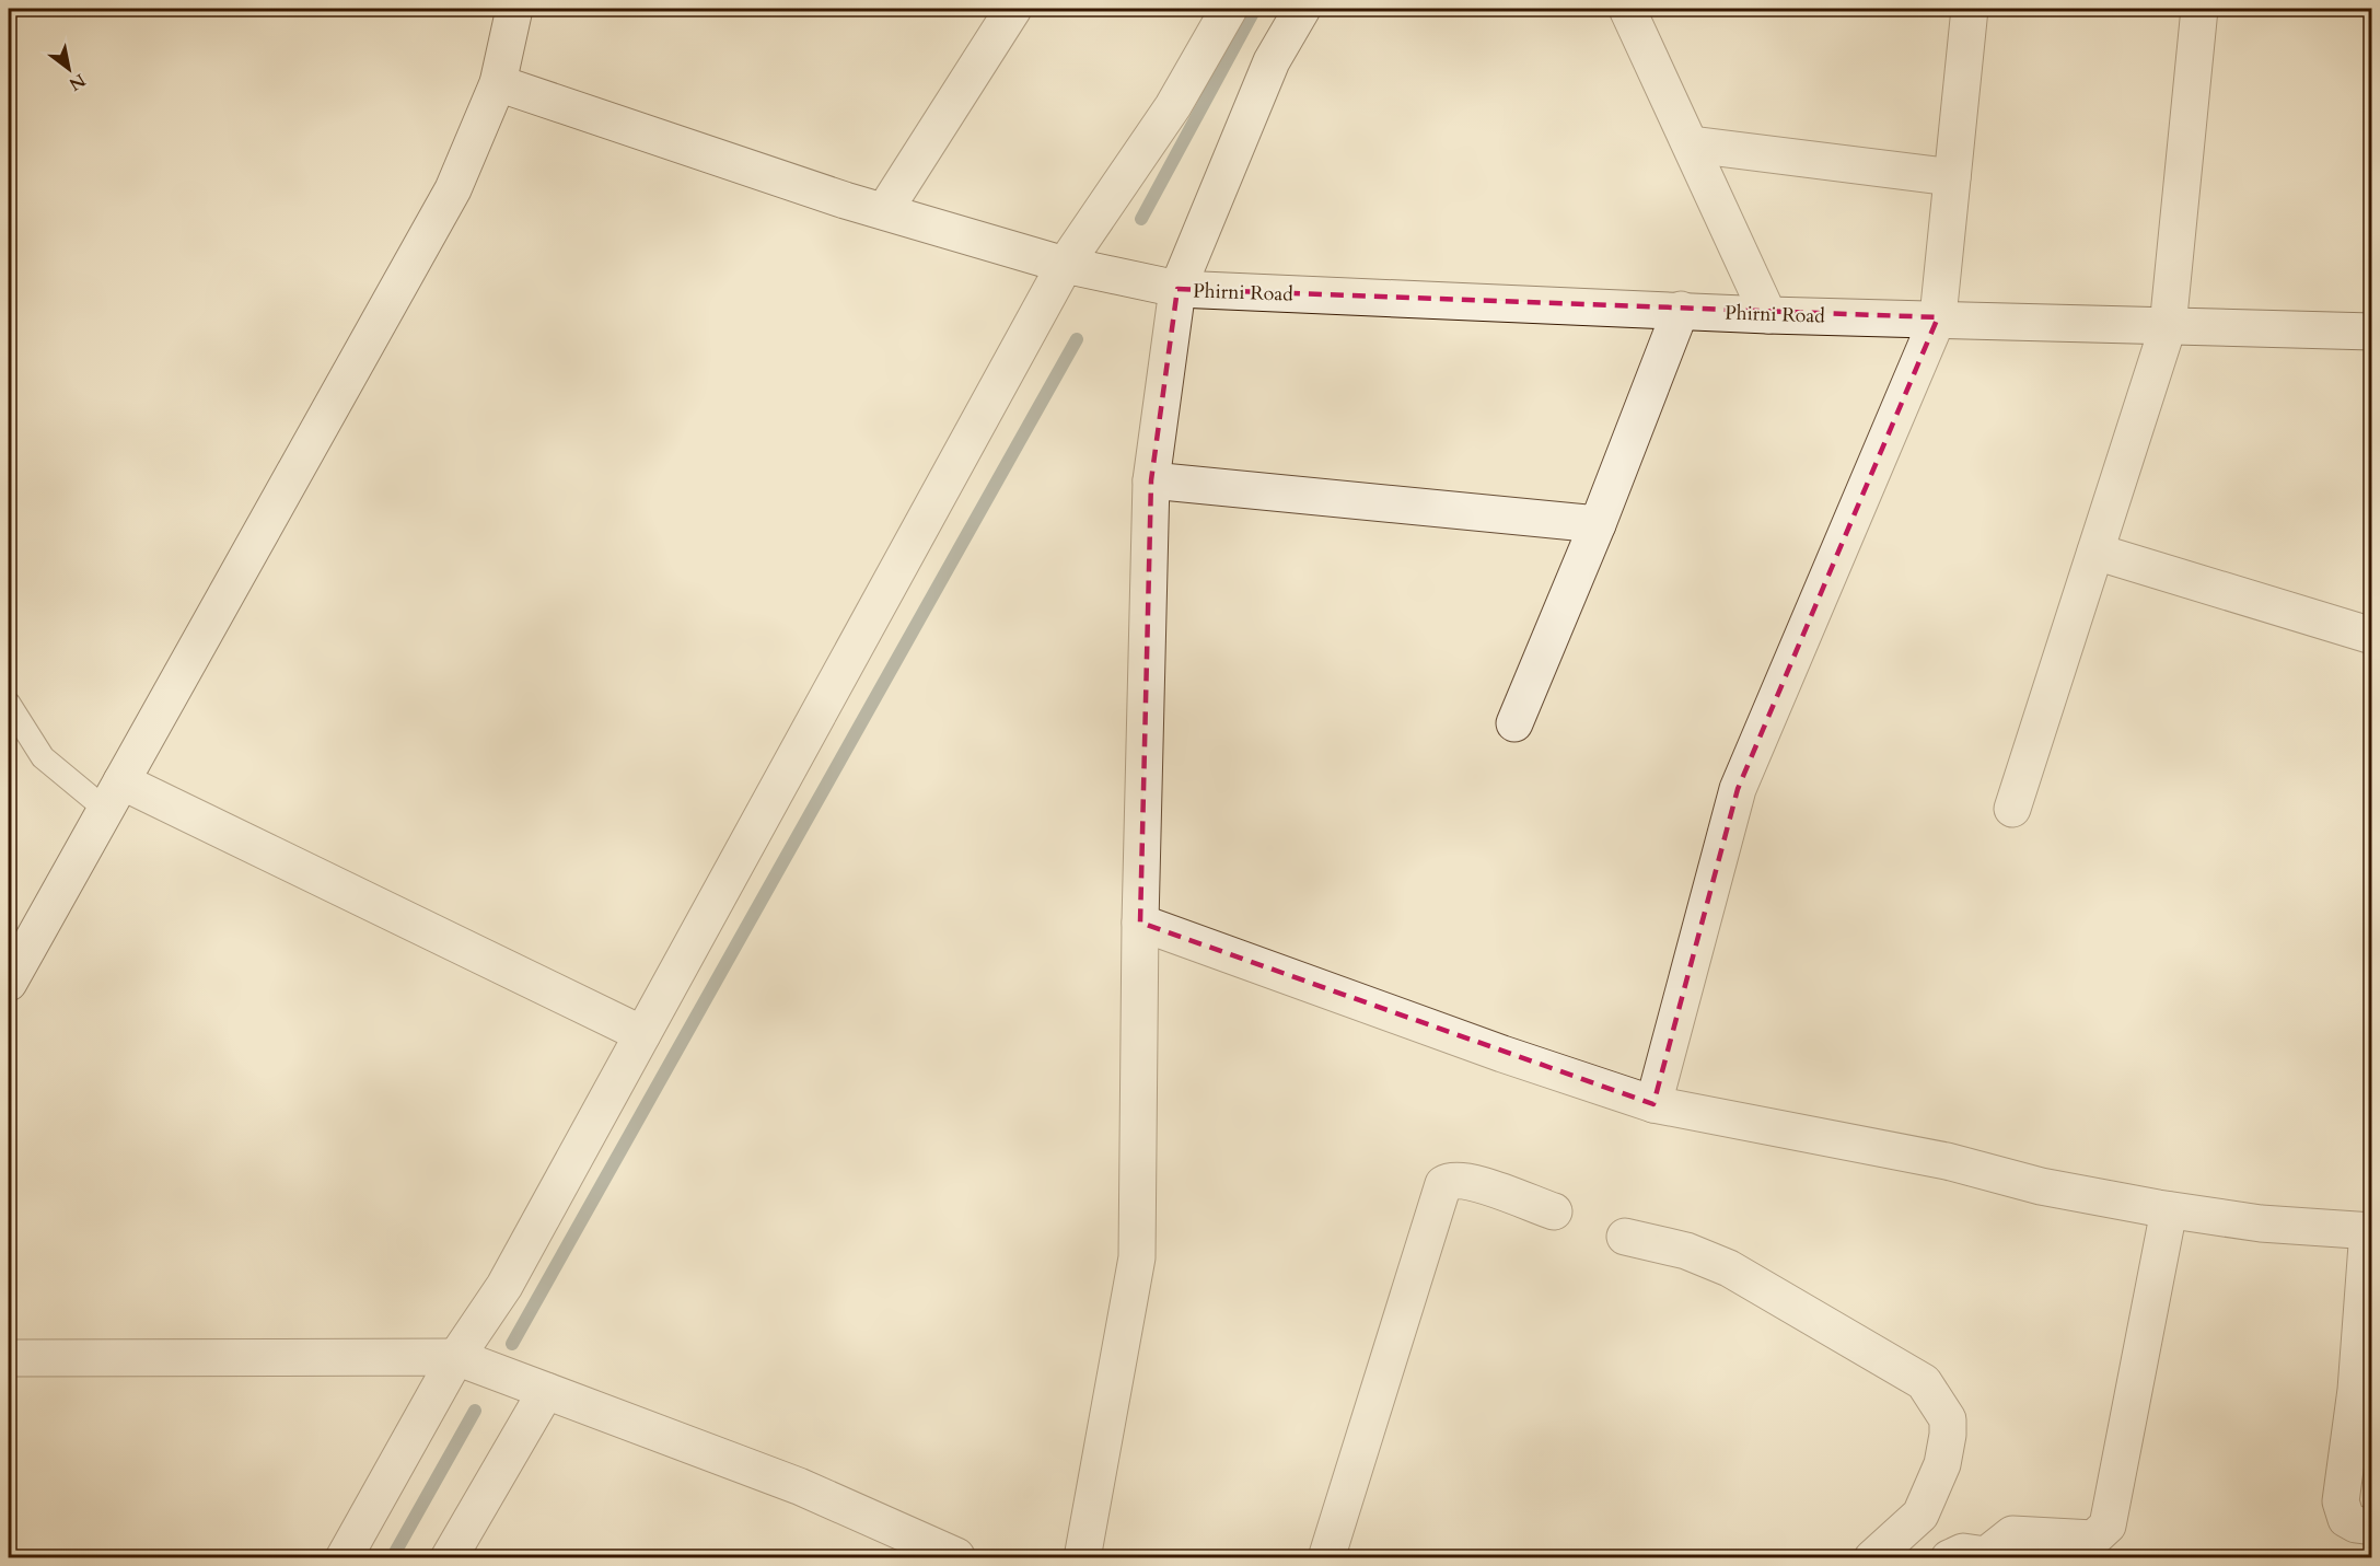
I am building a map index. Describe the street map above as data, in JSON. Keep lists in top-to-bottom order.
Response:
{
  "streets": {
    "street": ["Phirni Road"]
  },
  "north": "bottom right"
}
